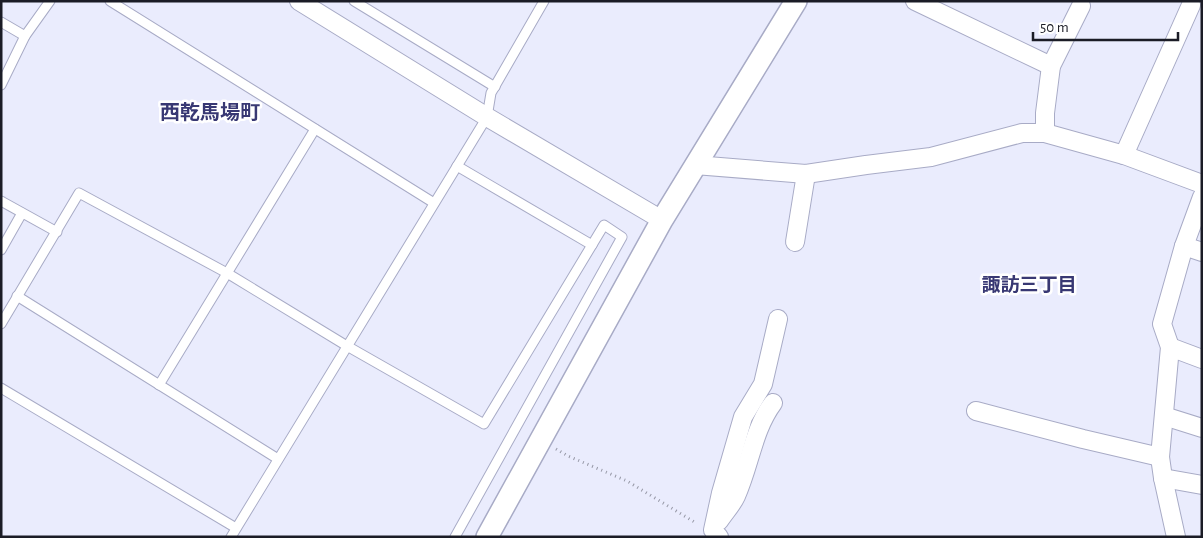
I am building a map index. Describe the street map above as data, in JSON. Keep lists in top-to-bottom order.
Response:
{
  "districts": ["西乾馬場町", "諏訪三丁目"],
  "scale_bar": "50 m"
}
